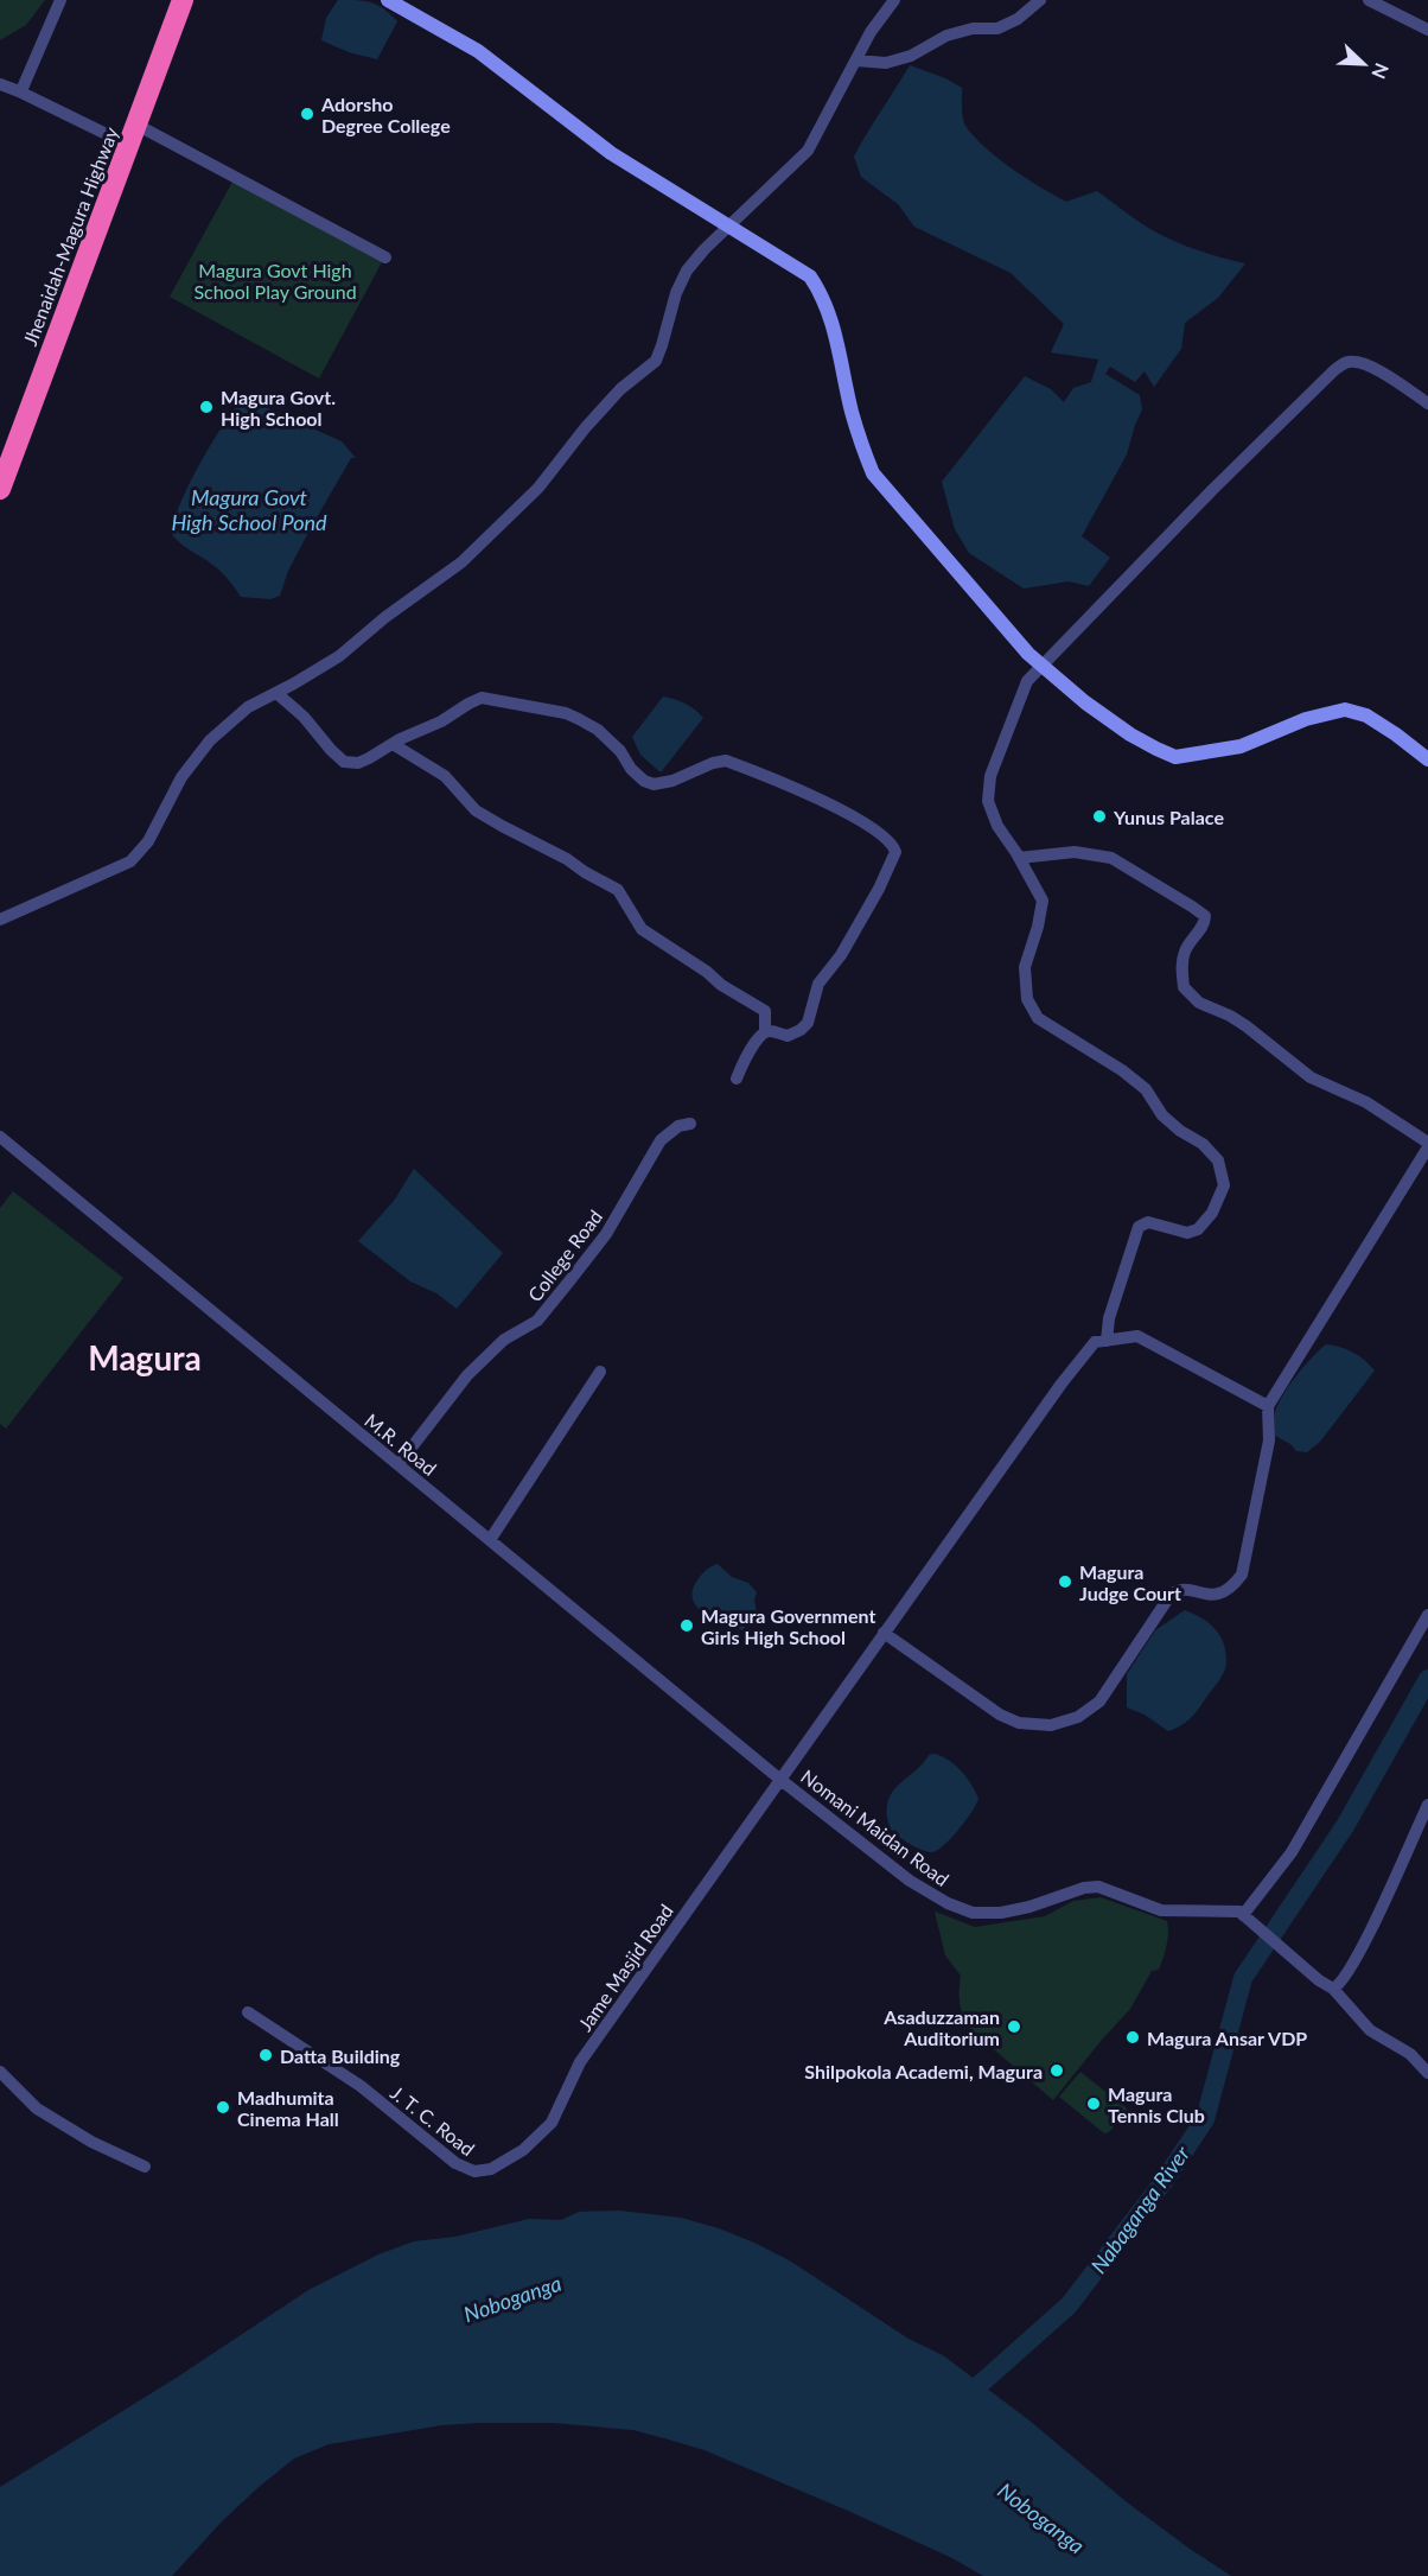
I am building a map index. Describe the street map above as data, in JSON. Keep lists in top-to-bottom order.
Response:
{
  "streets": {
    "highway": ["Jhenaidah-Magura Highway"],
    "street": [
      "College Road",
      "M.R. Road",
      "Nomani Maidan Road",
      "Jame Masjid Road",
      "J. T. C. Road"
    ]
  },
  "crossings": [
    ["College Road", "M.R. Road"],
    ["M.R. Road", "Nomani Maidan Road"],
    ["M.R. Road", "Jame Masjid Road"],
    ["Nomani Maidan Road", "Jame Masjid Road"],
    ["Jame Masjid Road", "J. T. C. Road"]
  ],
  "districts": ["Magura"],
  "water": ["Magura Govt High School Pond", "Nabaganga River", "Noboganga"],
  "parks": ["Magura Govt High School Play Ground"],
  "places": [
    "Adorsho Degree College",
    "Magura Govt. High School",
    "Yunus Palace",
    "Magura Judge Court",
    "Magura Government Girls High School",
    "Asaduzzaman Auditorium",
    "Magura Ansar VDP",
    "Datta Building",
    "Shilpokola Academi, Magura",
    "Magura Tennis Club",
    "Madhumita Cinema Hall"
  ],
  "north": "bottom right"
}
